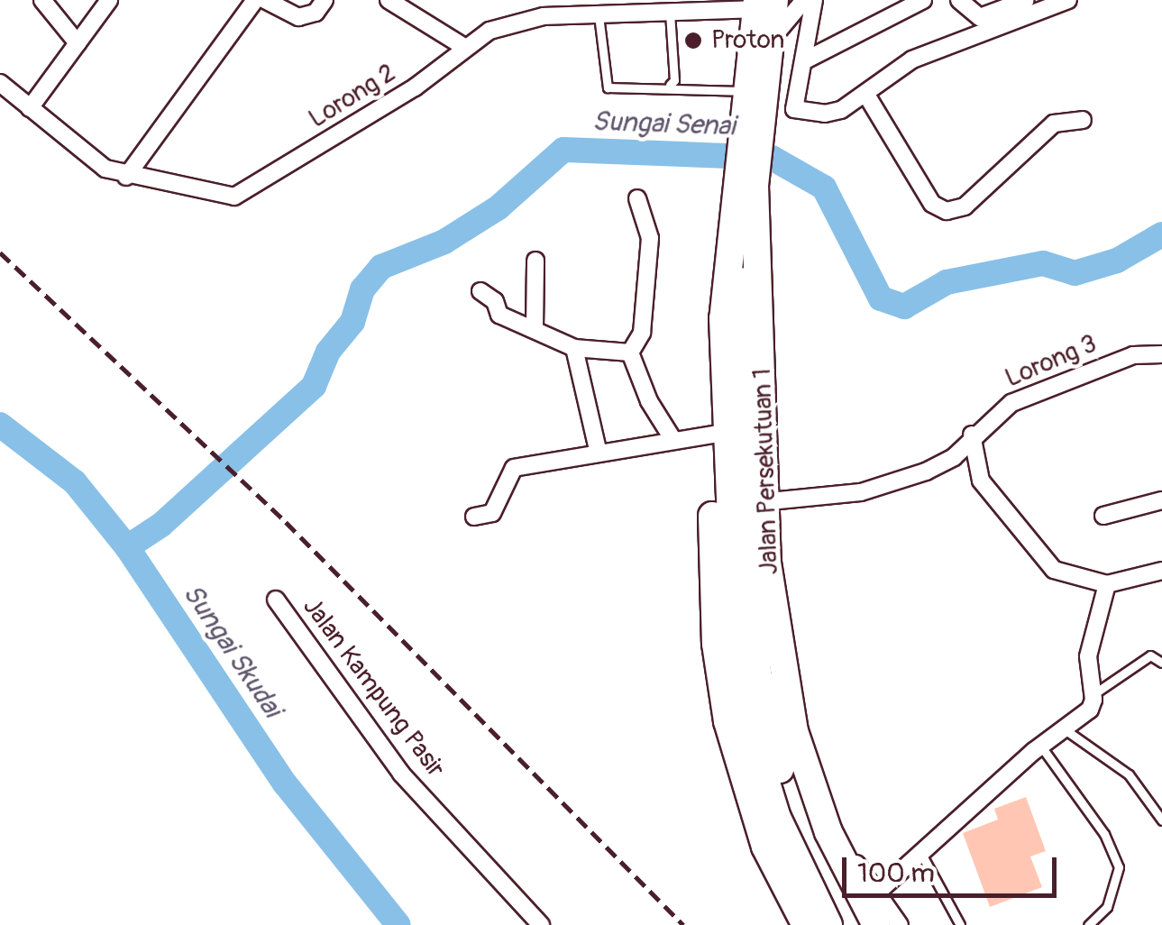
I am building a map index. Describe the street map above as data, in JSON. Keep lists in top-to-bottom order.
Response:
{
  "streets": {
    "highway": ["Jalan Persekutuan 1"],
    "street": ["Lorong 2", "Lorong 3", "Jalan Kampung Pasir"]
  },
  "crossings": [
    ["Lorong 2", "Jalan Persekutuan 1"],
    ["Lorong 3", "Jalan Persekutuan 1"]
  ],
  "water": ["Sungai Senai", "Sungai Skudai"],
  "places": ["Proton"],
  "scale_bar": "100 m"
}
